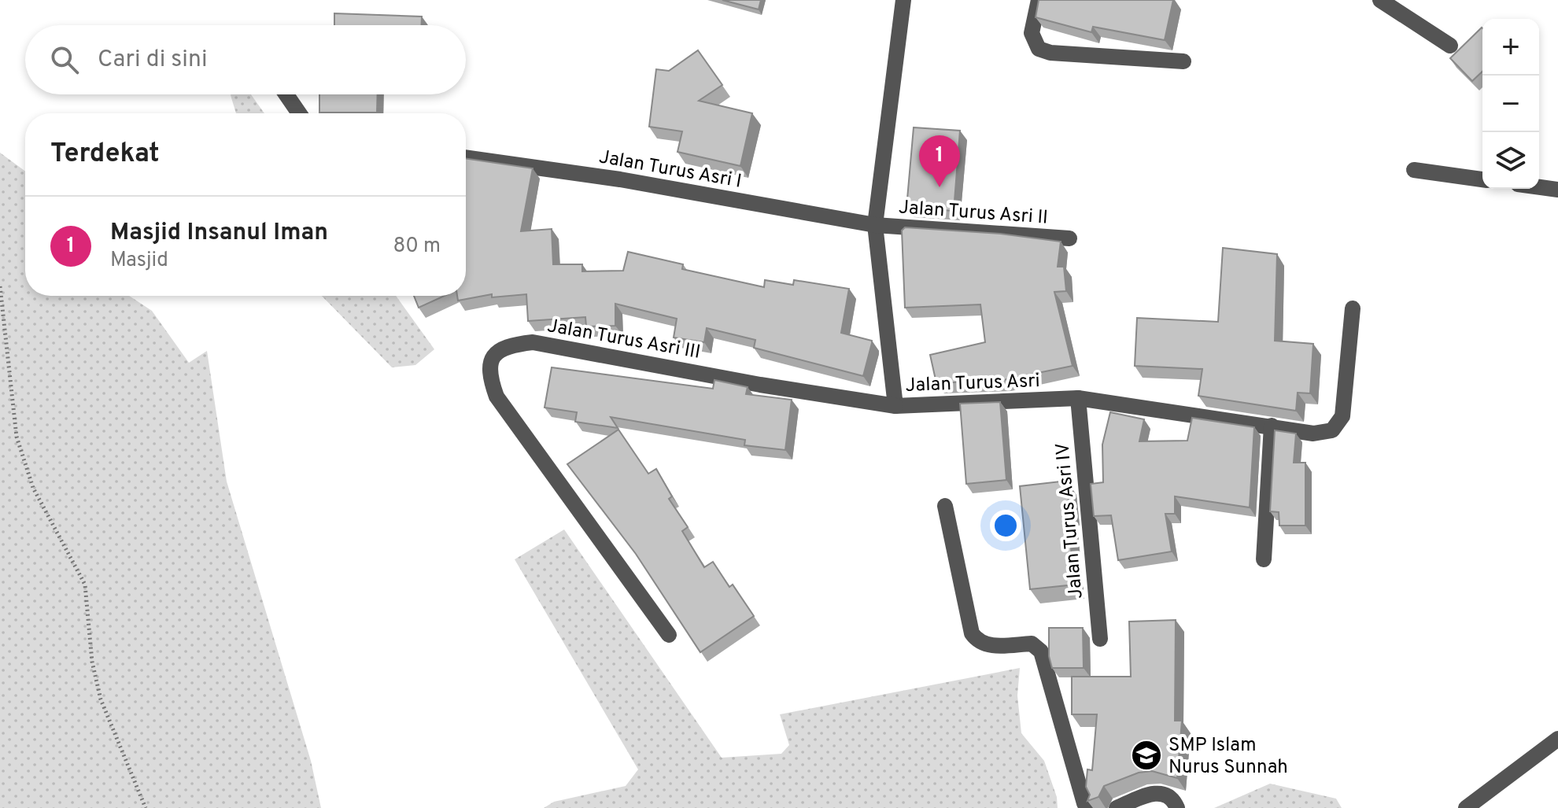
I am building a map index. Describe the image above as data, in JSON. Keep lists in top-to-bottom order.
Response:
{
  "streets": {
    "street": [
      "Jalan Turus Asri I",
      "Jalan Turus Asri II",
      "Jalan Turus Asri III",
      "Jalan Turus Asri",
      "Jalan Turus Asri IV"
    ]
  },
  "crossings": [
    ["Jalan Turus Asri I", "Jalan Turus Asri II"],
    ["Jalan Turus Asri I", "Jalan Turus Asri"],
    ["Jalan Turus Asri II", "Jalan Turus Asri"],
    ["Jalan Turus Asri III", "Jalan Turus Asri"],
    ["Jalan Turus Asri", "Jalan Turus Asri IV"]
  ],
  "places": {
    "school or university": ["SMP Islam Nurus Sunnah"]
  },
  "page": {
    "map_buttons": ["+", "−"],
    "search": "Cari di sini",
    "heading": "Terdekat",
    "pins": "1",
    "list": [
      {
        "mark": "1",
        "name": "Masjid Insanul Iman",
        "note": "Masjid",
        "value": "80 m"
      }
    ]
  }
}
